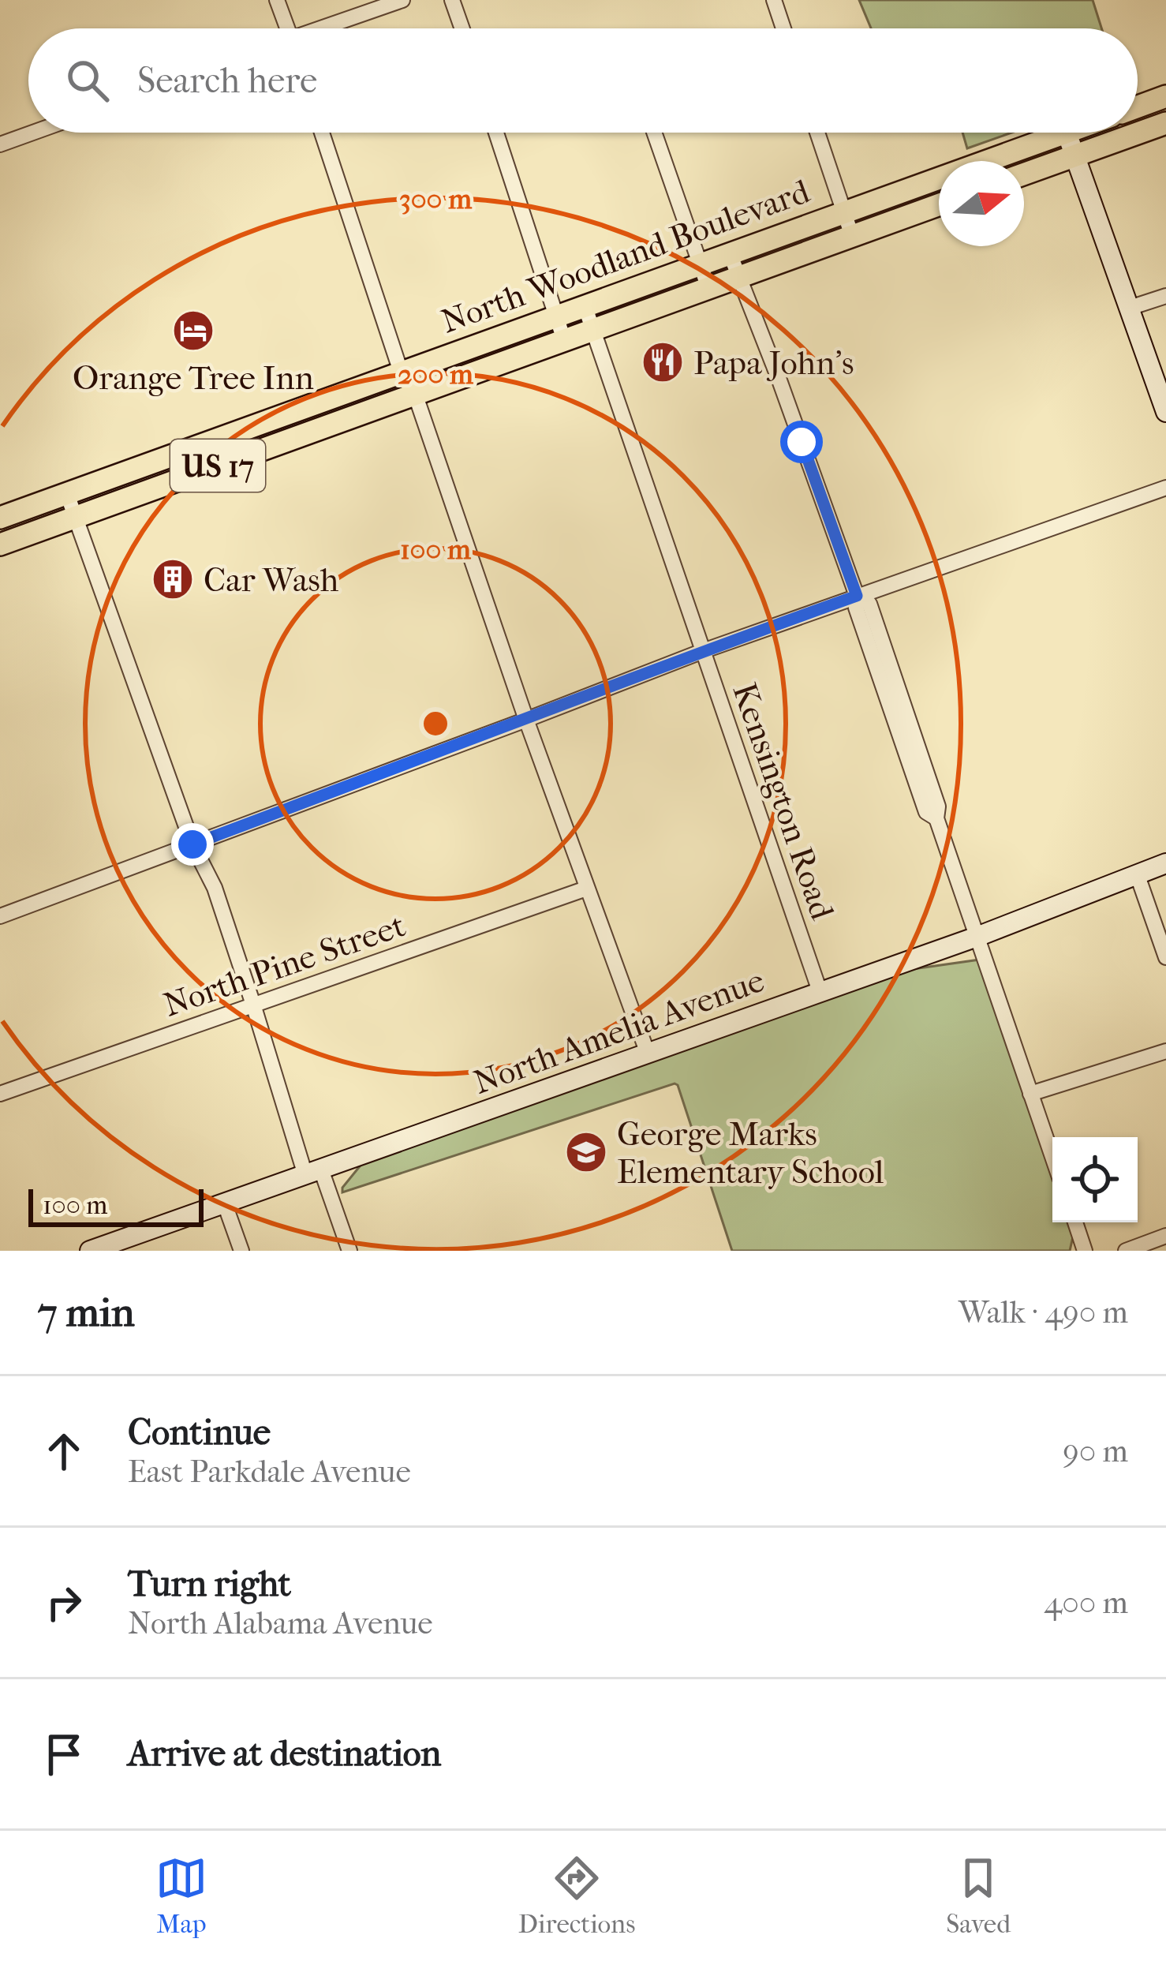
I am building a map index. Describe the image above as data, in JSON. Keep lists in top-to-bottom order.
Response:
{
  "streets": {
    "main road": ["North Woodland Boulevard", "US 17", "North Amelia Avenue"],
    "street": ["Kensington Road", "North Pine Street"]
  },
  "crossings": [
    ["North Woodland Boulevard", "Kensington Road"],
    ["Kensington Road", "North Amelia Avenue"]
  ],
  "places": {
    "hotel": ["Orange Tree Inn"],
    "restaurant": ["Papa John's"],
    "building": ["Car Wash"],
    "school or university": ["George Marks Elementary School"]
  },
  "scale_bar": "100 m",
  "north": "right",
  "page": {
    "search": "Search here",
    "scale": "100 m",
    "heading": ["7 min", "Walk · 490 m"],
    "list": [
      ["Continue", "East Parkdale Avenue", "90 m"],
      ["Turn right", "North Alabama Avenue", "400 m"],
      "Arrive at destination"
    ],
    "nav": ["Map", "Directions", "Saved"]
  },
  "rings": ["300 m", "200 m", "100 m"]
}
